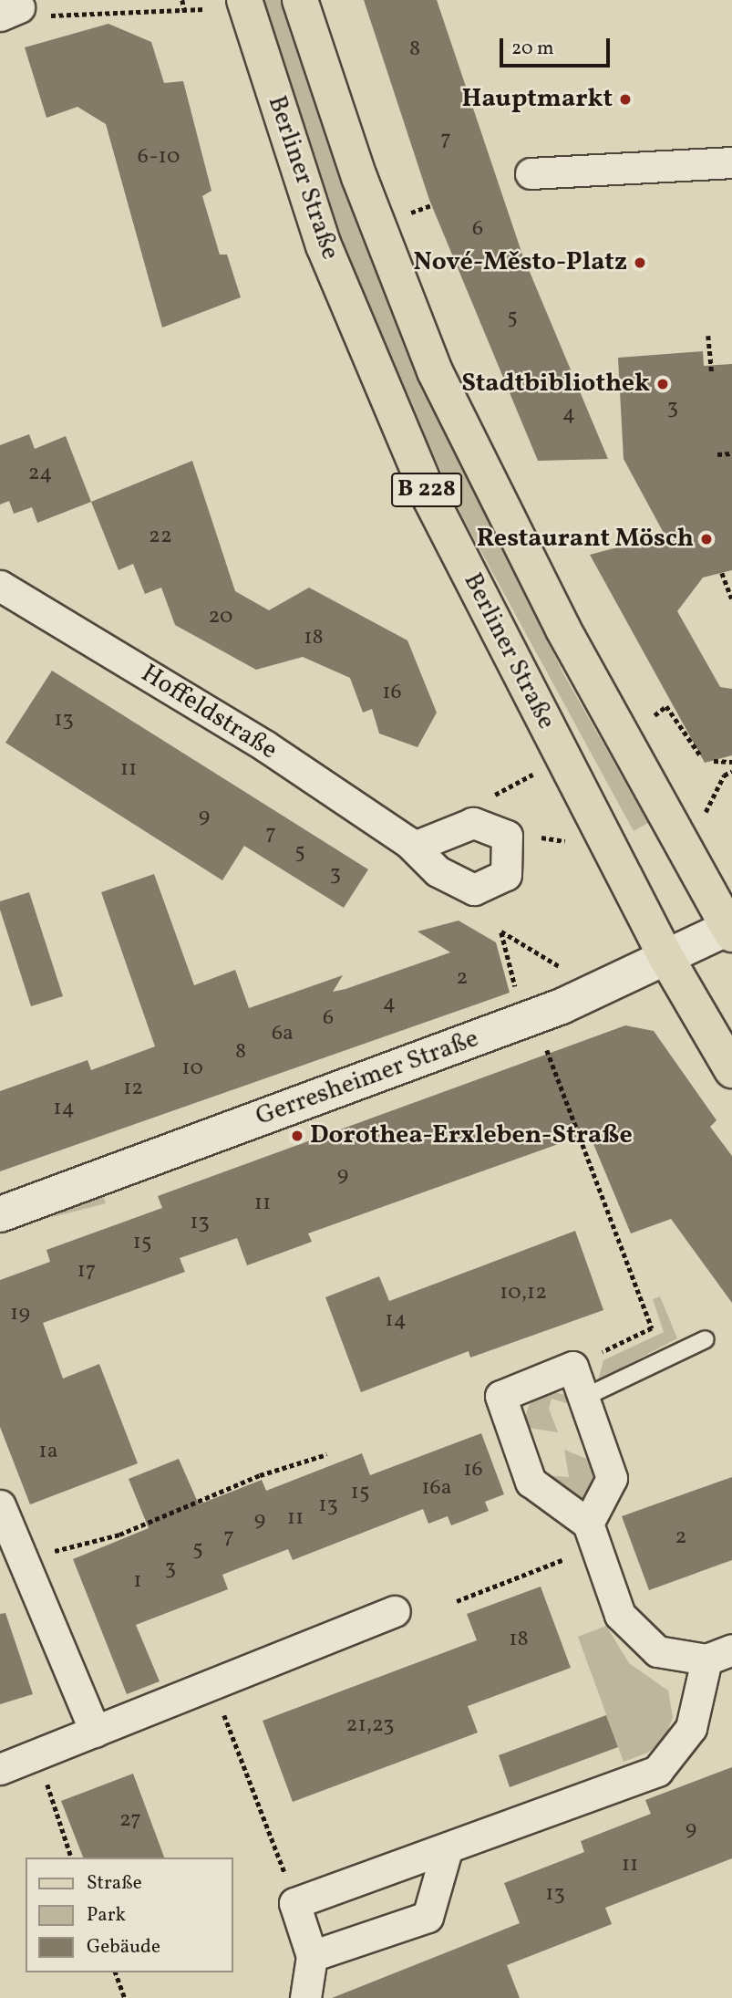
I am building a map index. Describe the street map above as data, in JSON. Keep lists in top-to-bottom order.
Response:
{
  "streets": {
    "main road": ["Berliner Straße", "B 228"],
    "street": ["Hoffeldstraße", "Gerresheimer Straße"]
  },
  "crossings": [
    ["Berliner Straße", "Gerresheimer Straße"]
  ],
  "places": [
    "Hauptmarkt",
    "Nové-Město-Platz",
    "Stadtbibliothek",
    "Restaurant Mösch",
    "Dorothea-Erxleben-Straße"
  ],
  "house_numbers": [
    "8",
    "7",
    "6-10",
    "6",
    "5",
    "3",
    "4",
    "24",
    "22",
    "20",
    "18",
    "16",
    "13",
    "11",
    "9",
    "7",
    "5",
    "3",
    "2",
    "4",
    "6",
    "6a",
    "8",
    "10",
    "12",
    "14",
    "9",
    "11",
    "13",
    "15",
    "17",
    "10,12",
    "19",
    "14",
    "1a",
    "16",
    "16a",
    "15",
    "13",
    "11",
    "9",
    "7",
    "2",
    "5",
    "3",
    "1",
    "18",
    "21,23",
    "27",
    "9",
    "11",
    "13"
  ],
  "legend": ["Straße", "Park", "Gebäude"],
  "scale_bar": "20 m"
}
